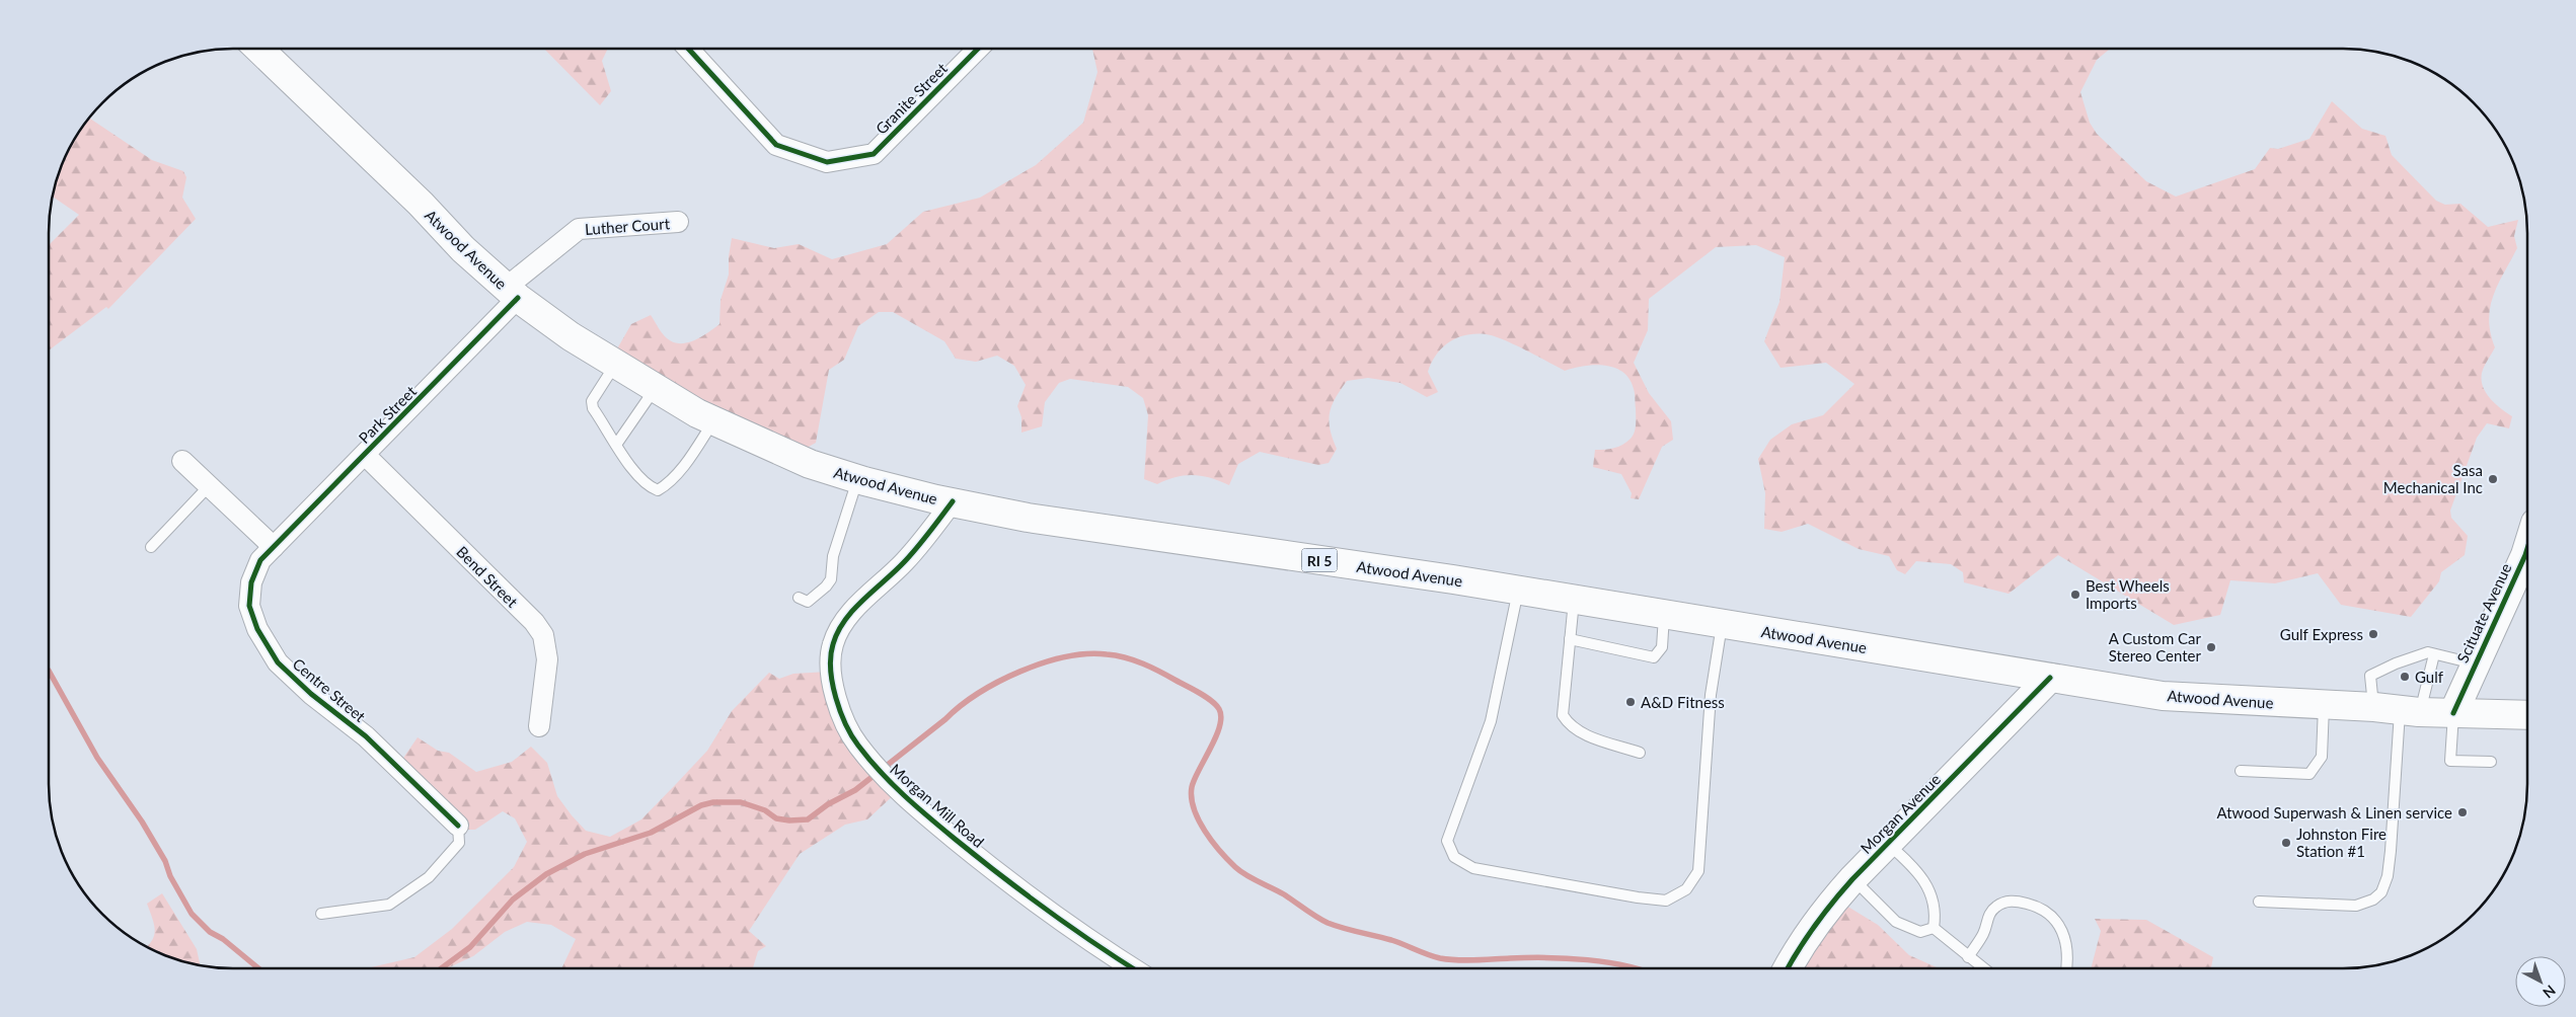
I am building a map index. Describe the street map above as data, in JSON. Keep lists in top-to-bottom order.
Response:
{
  "streets": {
    "main road": [
      "Atwood Avenue",
      "RI 5",
      "Scituate Avenue",
      "Morgan Avenue"
    ],
    "street": [
      "Granite Street",
      "Luther Court",
      "Park Street",
      "Bend Street",
      "Centre Street",
      "Morgan Mill Road"
    ]
  },
  "crossings": [
    ["Luther Court", "Atwood Avenue"],
    ["Luther Court", "Park Street"],
    ["Atwood Avenue", "Park Street"],
    ["Atwood Avenue", "Scituate Avenue"],
    ["Atwood Avenue", "Morgan Mill Road"],
    ["Atwood Avenue", "Morgan Avenue"],
    ["Park Street", "Bend Street"],
    ["Park Street", "Centre Street"]
  ],
  "places": [
    "Sasa Mechanical Inc",
    "Best Wheels Imports",
    "Gulf Express",
    "A Custom Car Stereo Center",
    "Gulf",
    "A&D Fitness",
    "Atwood Superwash & Linen service",
    "Johnston Fire Station #1"
  ],
  "north": "bottom right"
}
